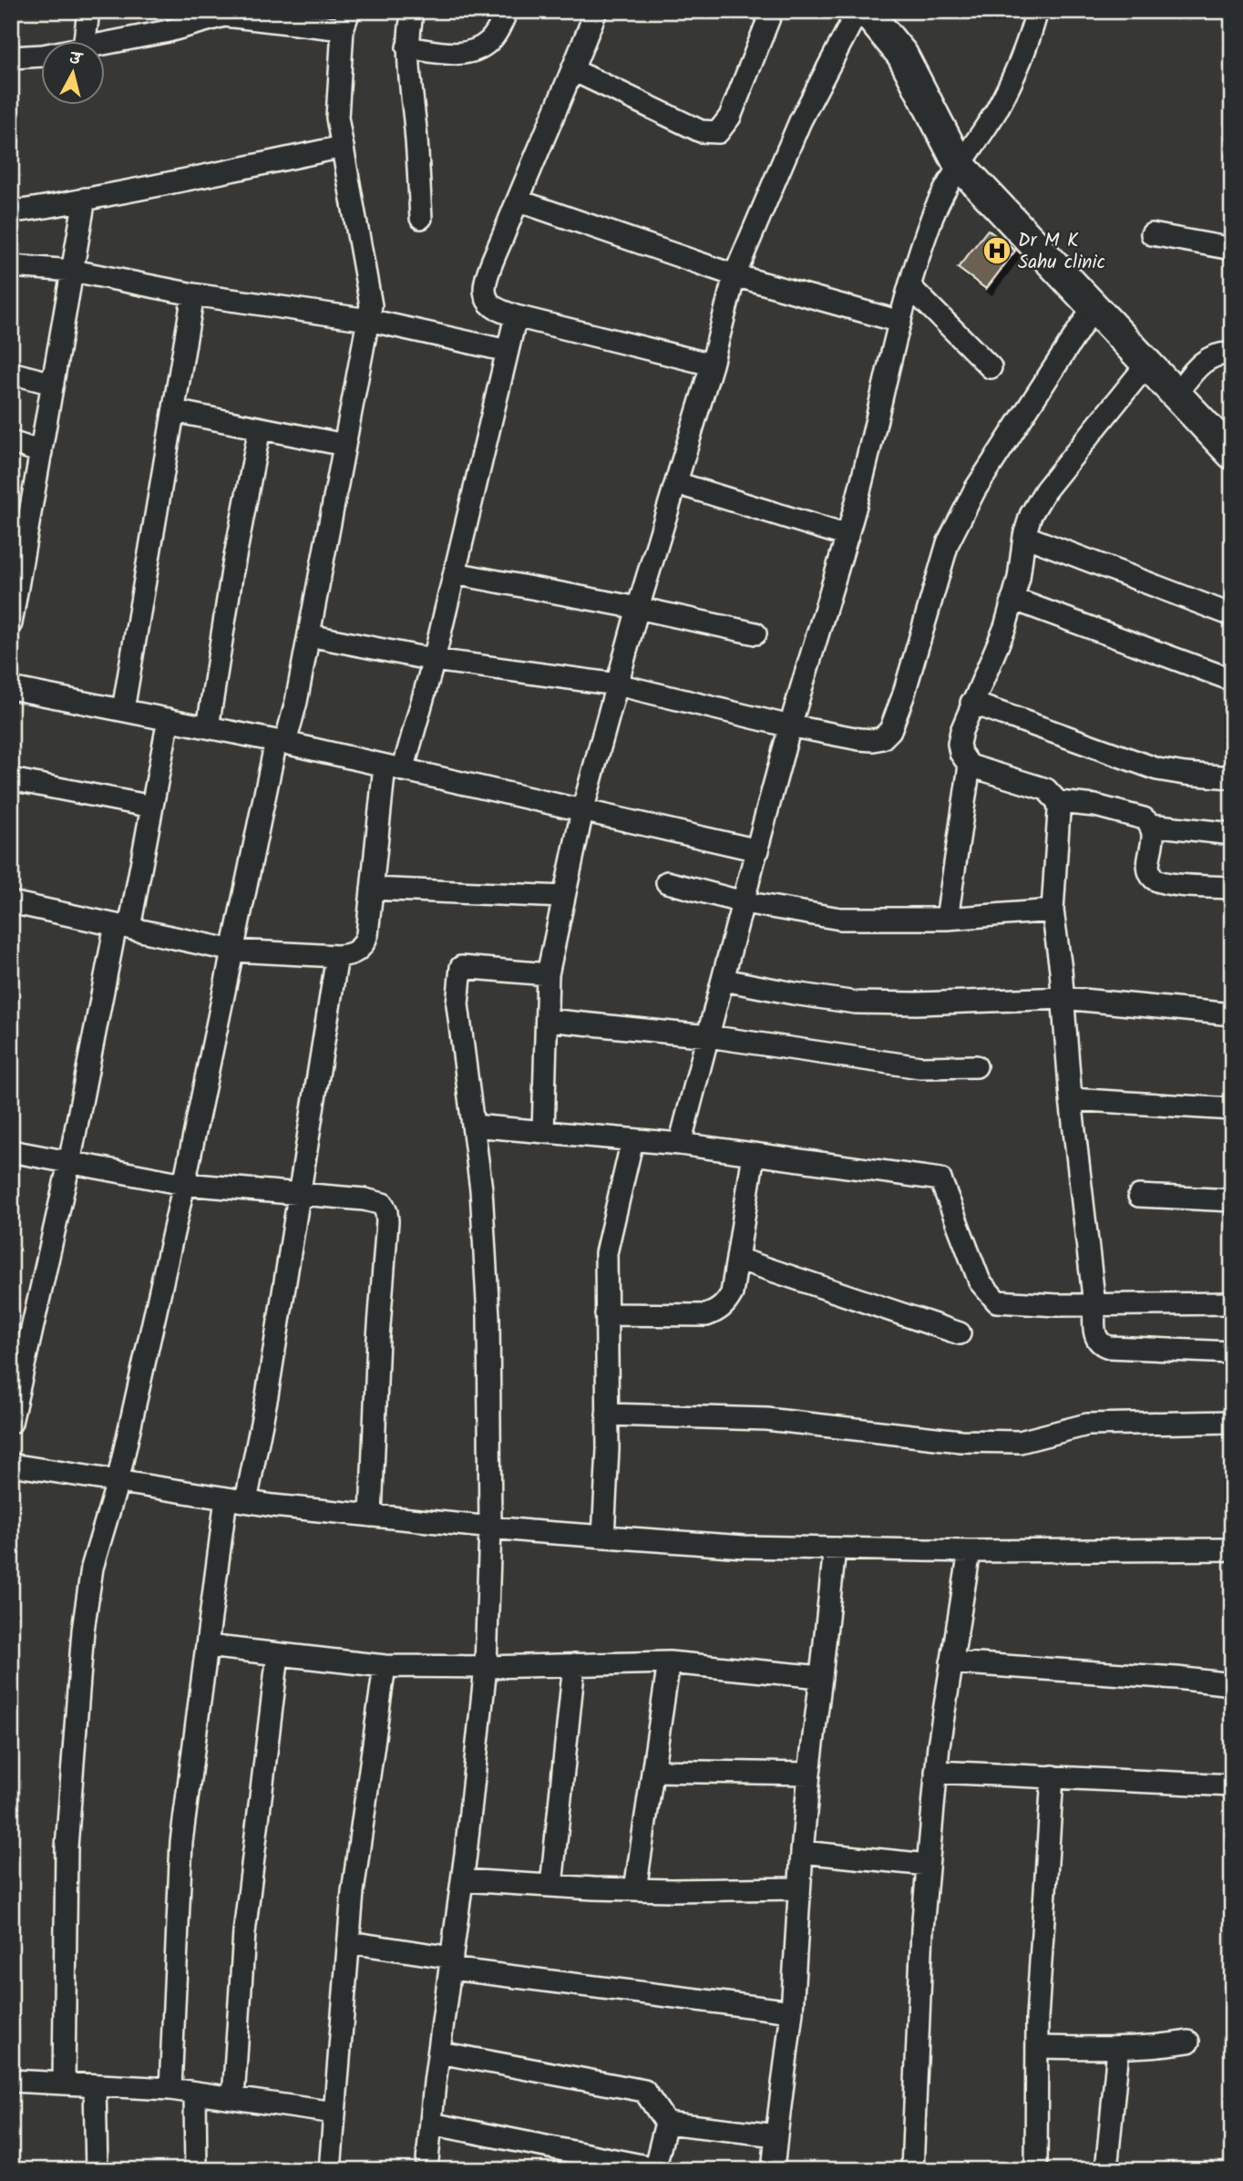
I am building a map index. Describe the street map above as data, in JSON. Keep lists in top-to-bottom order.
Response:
{
  "places": {
    "hospital": ["Dr M K Sahu clinic"]
  },
  "north": "top"
}
